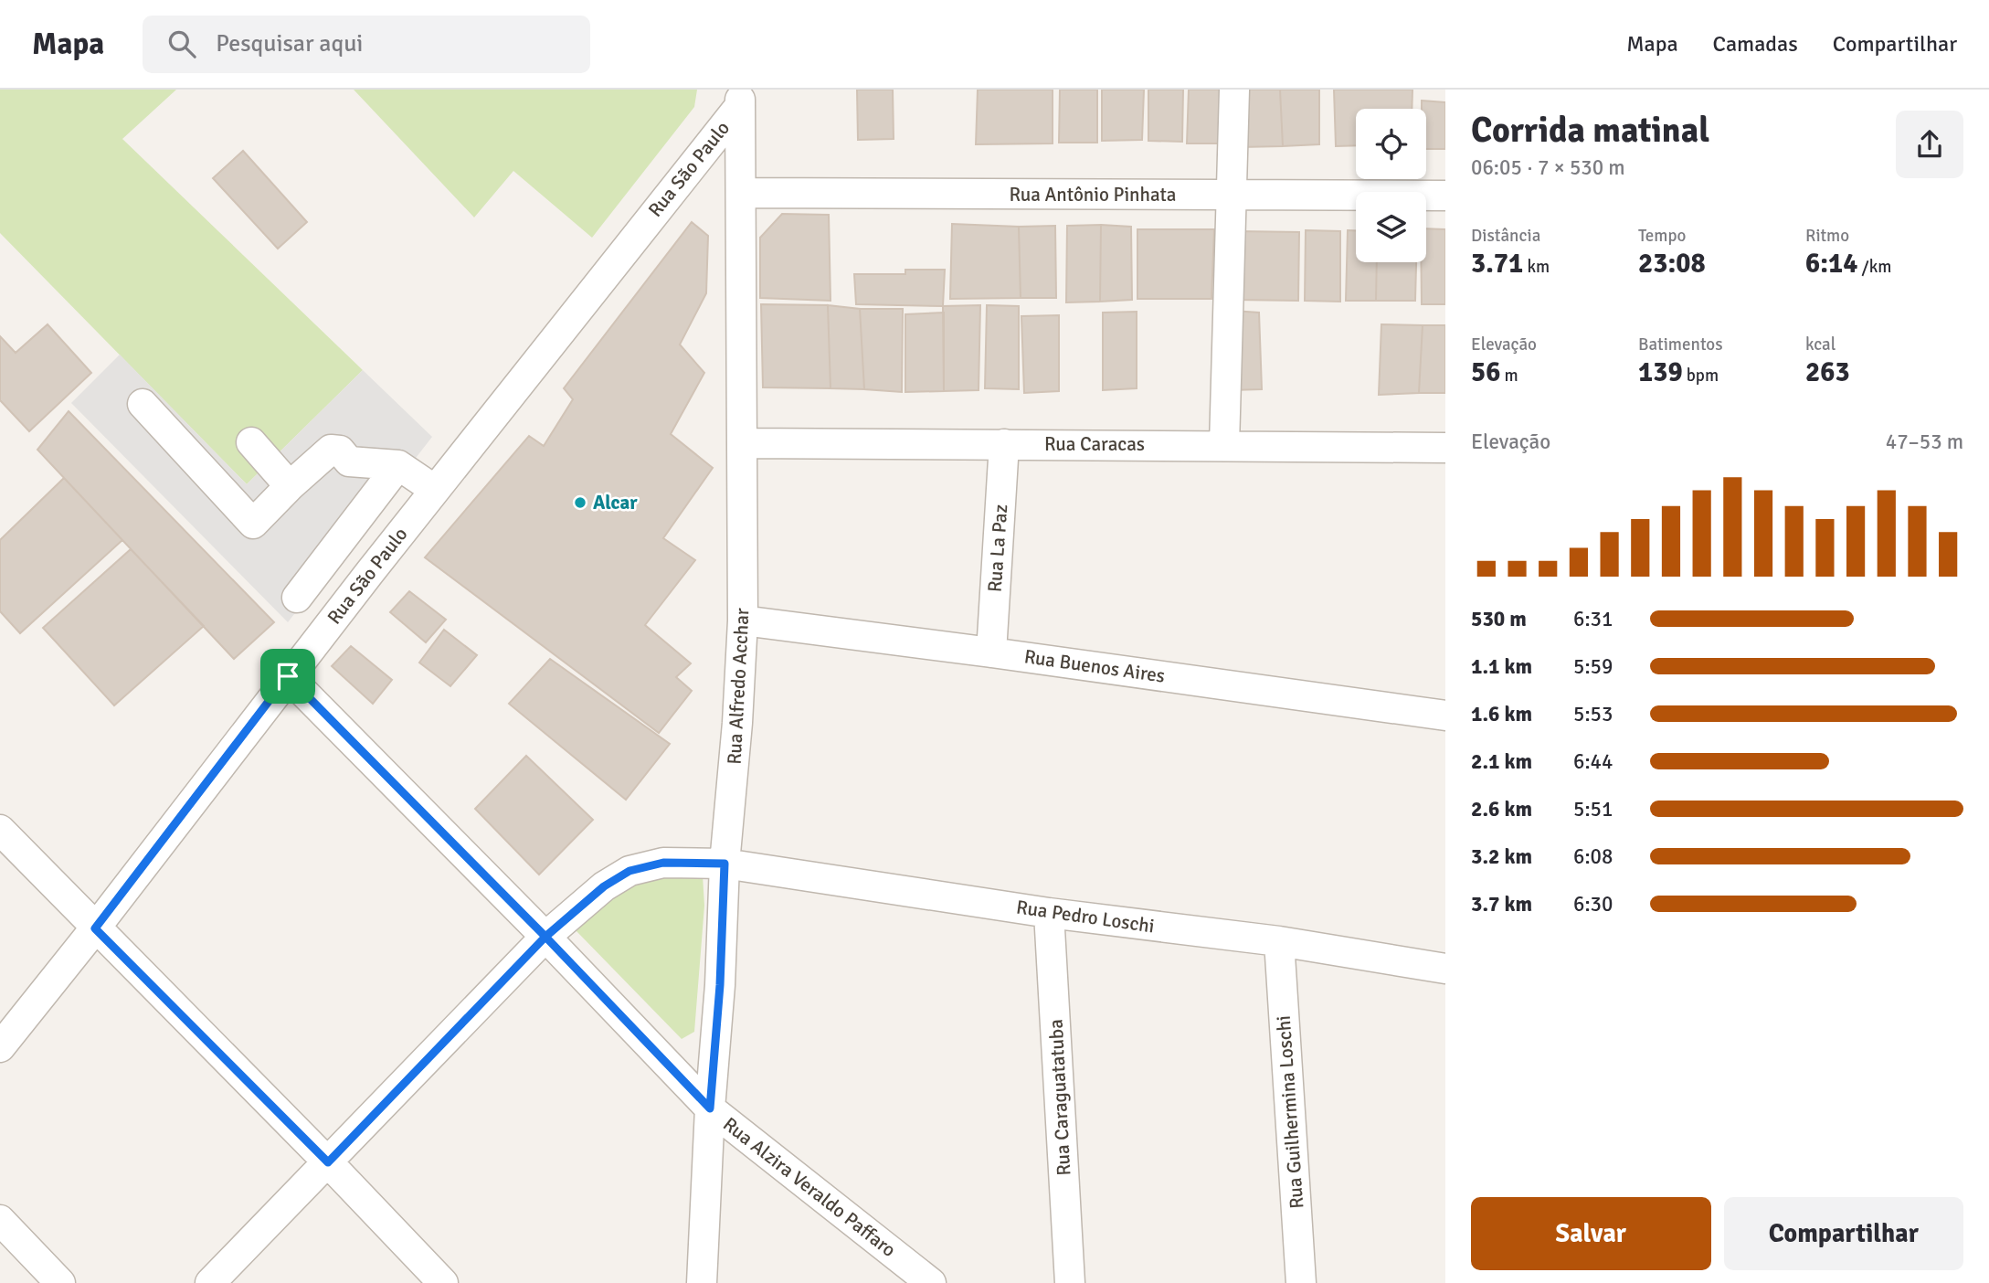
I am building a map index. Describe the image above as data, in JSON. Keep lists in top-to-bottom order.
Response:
{
  "streets": {
    "street": [
      "Rua São Paulo",
      "Rua Antônio Pinhata",
      "Rua Caracas",
      "Rua La Paz",
      "Rua Buenos Aires",
      "Rua Alfredo Acchar",
      "Rua Pedro Loschi",
      "Rua Caraguatatuba",
      "Rua Guilhermina Loschi",
      "Rua Alzira Veraldo Paffaro"
    ]
  },
  "crossings": [
    ["Rua São Paulo", "Rua Alfredo Acchar"],
    ["Rua São Paulo", "Rua Alzira Veraldo Paffaro"],
    ["Rua Antônio Pinhata", "Rua Alfredo Acchar"],
    ["Rua Caracas", "Rua La Paz"],
    ["Rua Caracas", "Rua Alfredo Acchar"],
    ["Rua La Paz", "Rua Buenos Aires"],
    ["Rua Buenos Aires", "Rua Alfredo Acchar"],
    ["Rua Alfredo Acchar", "Rua Pedro Loschi"],
    ["Rua Alfredo Acchar", "Rua Alzira Veraldo Paffaro"],
    ["Rua Pedro Loschi", "Rua Caraguatatuba"],
    ["Rua Pedro Loschi", "Rua Guilhermina Loschi"],
    ["Rua Pedro Loschi", "Rua Alzira Veraldo Paffaro"]
  ],
  "places": ["Alcar"],
  "page": {
    "header": "Mapa",
    "search": "Pesquisar aqui",
    "nav": ["Mapa", "Camadas", "Compartilhar"],
    "heading": ["Corrida matinal", "06:05 · 7 × 530 m"],
    "stats": [
      ["Distância", "3.71 km"],
      ["Tempo", "23:08"],
      ["Ritmo", "6:14 /km"],
      ["Elevação", "56 m"],
      ["Batimentos", "139 bpm"],
      ["kcal", "263"]
    ],
    "chart": ["Elevação", "47–53 m"],
    "list": [
      {
        "name": "530 m",
        "note": "6:31"
      },
      {
        "name": "1.1 km",
        "note": "5:59"
      },
      {
        "name": "1.6 km",
        "note": "5:53"
      },
      {
        "name": "2.1 km",
        "note": "6:44"
      },
      {
        "name": "2.6 km",
        "note": "5:51"
      },
      {
        "name": "3.2 km",
        "note": "6:08"
      },
      {
        "name": "3.7 km",
        "note": "6:30"
      }
    ],
    "buttons": ["Salvar", "Compartilhar"]
  }
}
